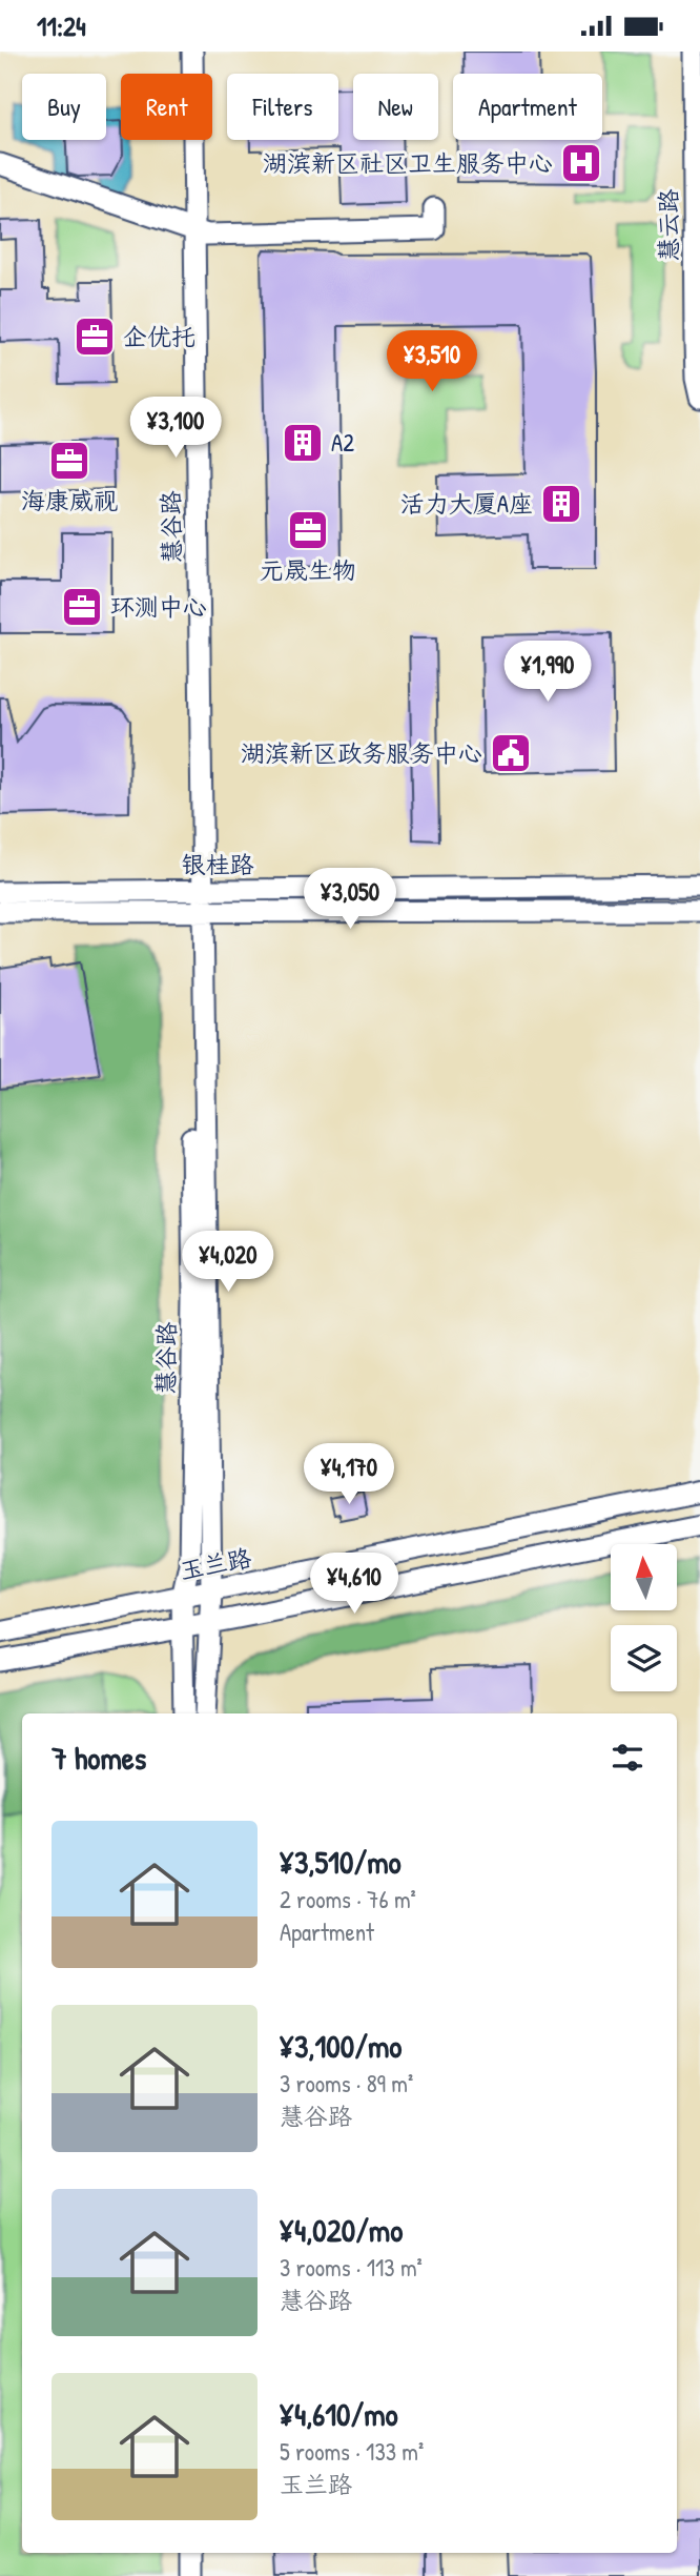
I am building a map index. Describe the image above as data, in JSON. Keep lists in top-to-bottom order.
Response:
{
  "streets": {
    "street": [
      "慧云路",
      "慧谷路",
      "银桂路",
      "玉兰路"
    ]
  },
  "crossings": [
    ["慧谷路", "银桂路"],
    ["慧谷路", "玉兰路"]
  ],
  "places": {
    "hospital": ["湖滨新区社区卫生服务中心"],
    "office": [
      "企优托",
      "海康威视",
      "元晟生物",
      "环测中心"
    ],
    "building": ["A2", "活力大厦A座"],
    "public building": ["湖滨新区政务服务中心"]
  },
  "north": "top",
  "page": {
    "status": "11:24",
    "chip": [
      "Buy",
      "Rent",
      "Filters",
      "New",
      "Apartment"
    ],
    "price": [
      "¥3,510",
      "¥3,100",
      "¥1,990",
      "¥3,050",
      "¥4,020",
      "¥4,170",
      "¥4,610"
    ],
    "heading": "7 homes",
    "list": [
      {
        "name": "¥3,510/mo",
        "note": "2 rooms · 76 m² · Apartment"
      },
      {
        "name": "¥3,100/mo",
        "note": "3 rooms · 89 m² · 慧谷路"
      },
      {
        "name": "¥4,020/mo",
        "note": "3 rooms · 113 m² · 慧谷路"
      },
      {
        "name": "¥4,610/mo",
        "note": "5 rooms · 133 m² · 玉兰路"
      }
    ]
  }
}
